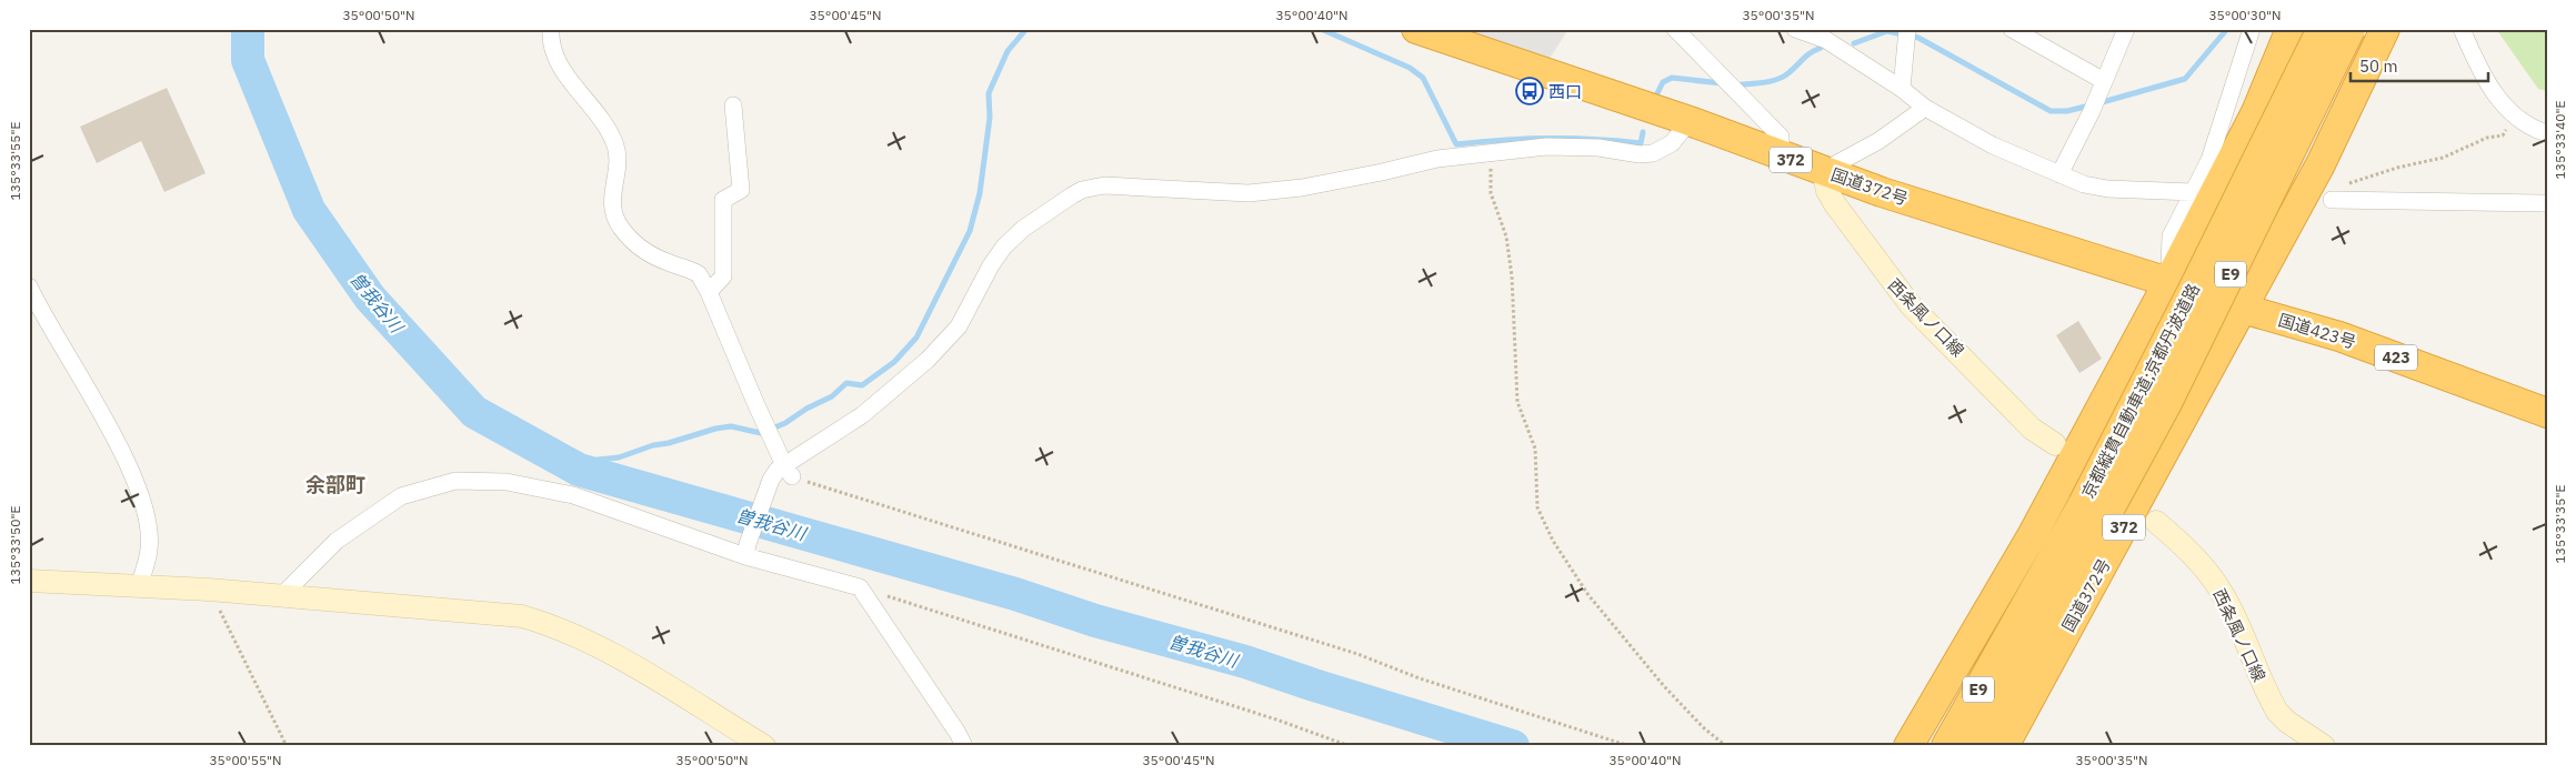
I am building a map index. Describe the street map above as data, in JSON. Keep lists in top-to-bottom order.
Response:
{
  "streets": {
    "highway": [
      "372",
      "国道372号",
      "E9",
      "国道423号",
      "423",
      "京都縦貫自動車道;京都丹波道路"
    ],
    "street": ["西条風ノ口線"]
  },
  "crossings": [
    ["国道372号", "西条風ノ口線"],
    ["国道372号", "国道423号"]
  ],
  "districts": ["余部町"],
  "water": ["曽我谷川"],
  "places": {
    "bus stop": ["西口"]
  },
  "scale_bar": "50 m",
  "coordinates": [
    "35°00'50\"N",
    "35°00'45\"N",
    "35°00'40\"N",
    "35°00'35\"N",
    "35°00'30\"N",
    "135°33'40\"E",
    "135°33'55\"E",
    "135°33'35\"E",
    "135°33'50\"E",
    "35°00'55\"N"
  ]
}
